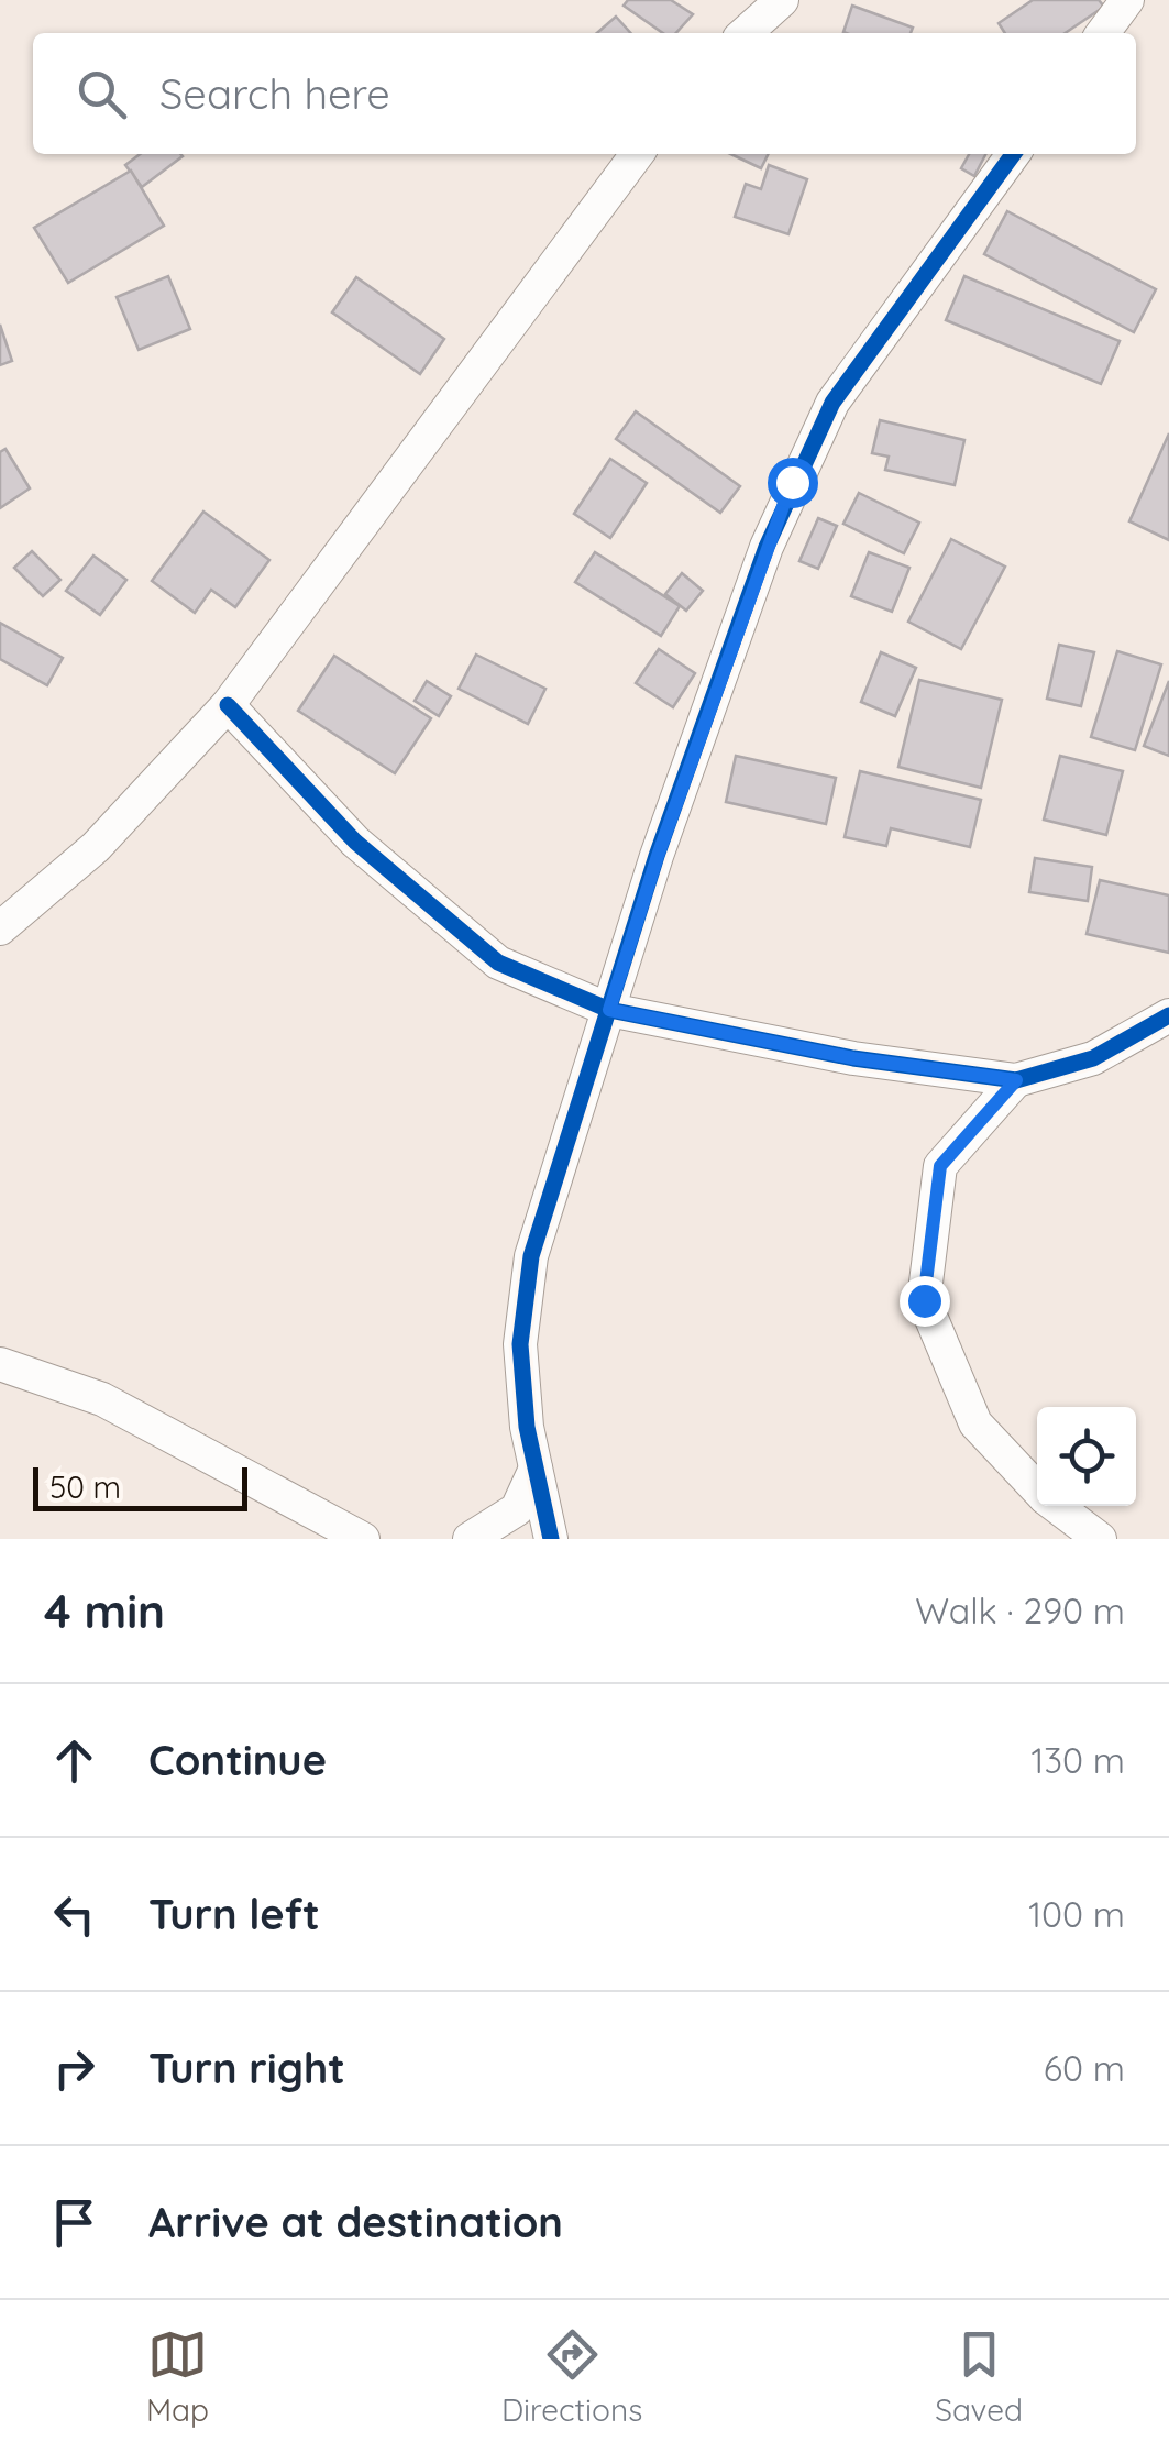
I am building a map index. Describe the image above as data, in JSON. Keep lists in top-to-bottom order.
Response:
{
  "scale_bar": "50 m",
  "page": {
    "search": "Search here",
    "scale": "50 m",
    "heading": ["4 min", "Walk · 290 m"],
    "list": [
      ["Continue", "130 m"],
      ["Turn left", "100 m"],
      ["Turn right", "60 m"],
      "Arrive at destination"
    ],
    "nav": ["Map", "Directions", "Saved"]
  }
}
